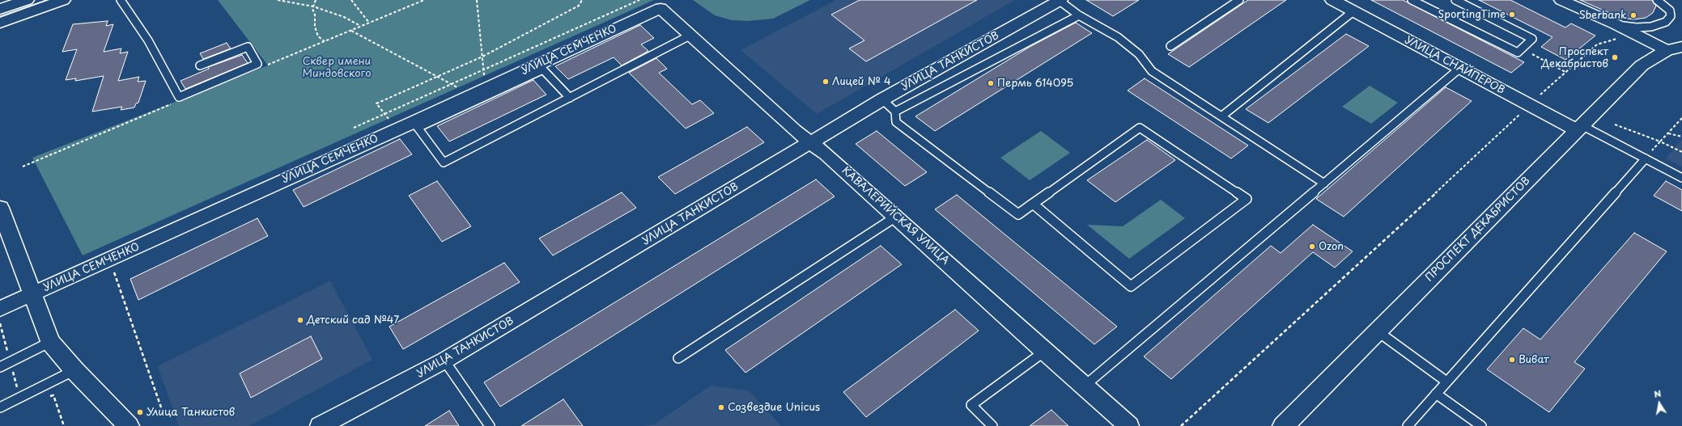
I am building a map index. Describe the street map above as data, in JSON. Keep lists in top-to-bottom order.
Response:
{
  "streets": {
    "main road": ["УЛИЦА СНАЙПЕРОВ", "ПРОСПЕКТ ДЕКАБРИСТОВ"],
    "street": ["УЛИЦА СЕМЧЕНКО", "УЛИЦА ТАНКИСТОВ", "КАВАЛЕРИЙСКАЯ УЛИЦА"]
  },
  "crossings": [
    ["УЛИЦА СЕМЧЕНКО", "КАВАЛЕРИЙСКАЯ УЛИЦА"],
    ["УЛИЦА ТАНКИСТОВ", "КАВАЛЕРИЙСКАЯ УЛИЦА"],
    ["УЛИЦА СНАЙПЕРОВ", "ПРОСПЕКТ ДЕКАБРИСТОВ"]
  ],
  "parks": ["Сквер имени Миндовского"],
  "places": [
    "SportingTime",
    "Sberbank",
    "Проспект Декабристов",
    "Лицей № 4",
    "Пермь 614095",
    "Ozon",
    "Детский сад №47",
    "Виват",
    "Созвездие Unicus",
    "Улица Танкистов"
  ],
  "north": "top"
}
